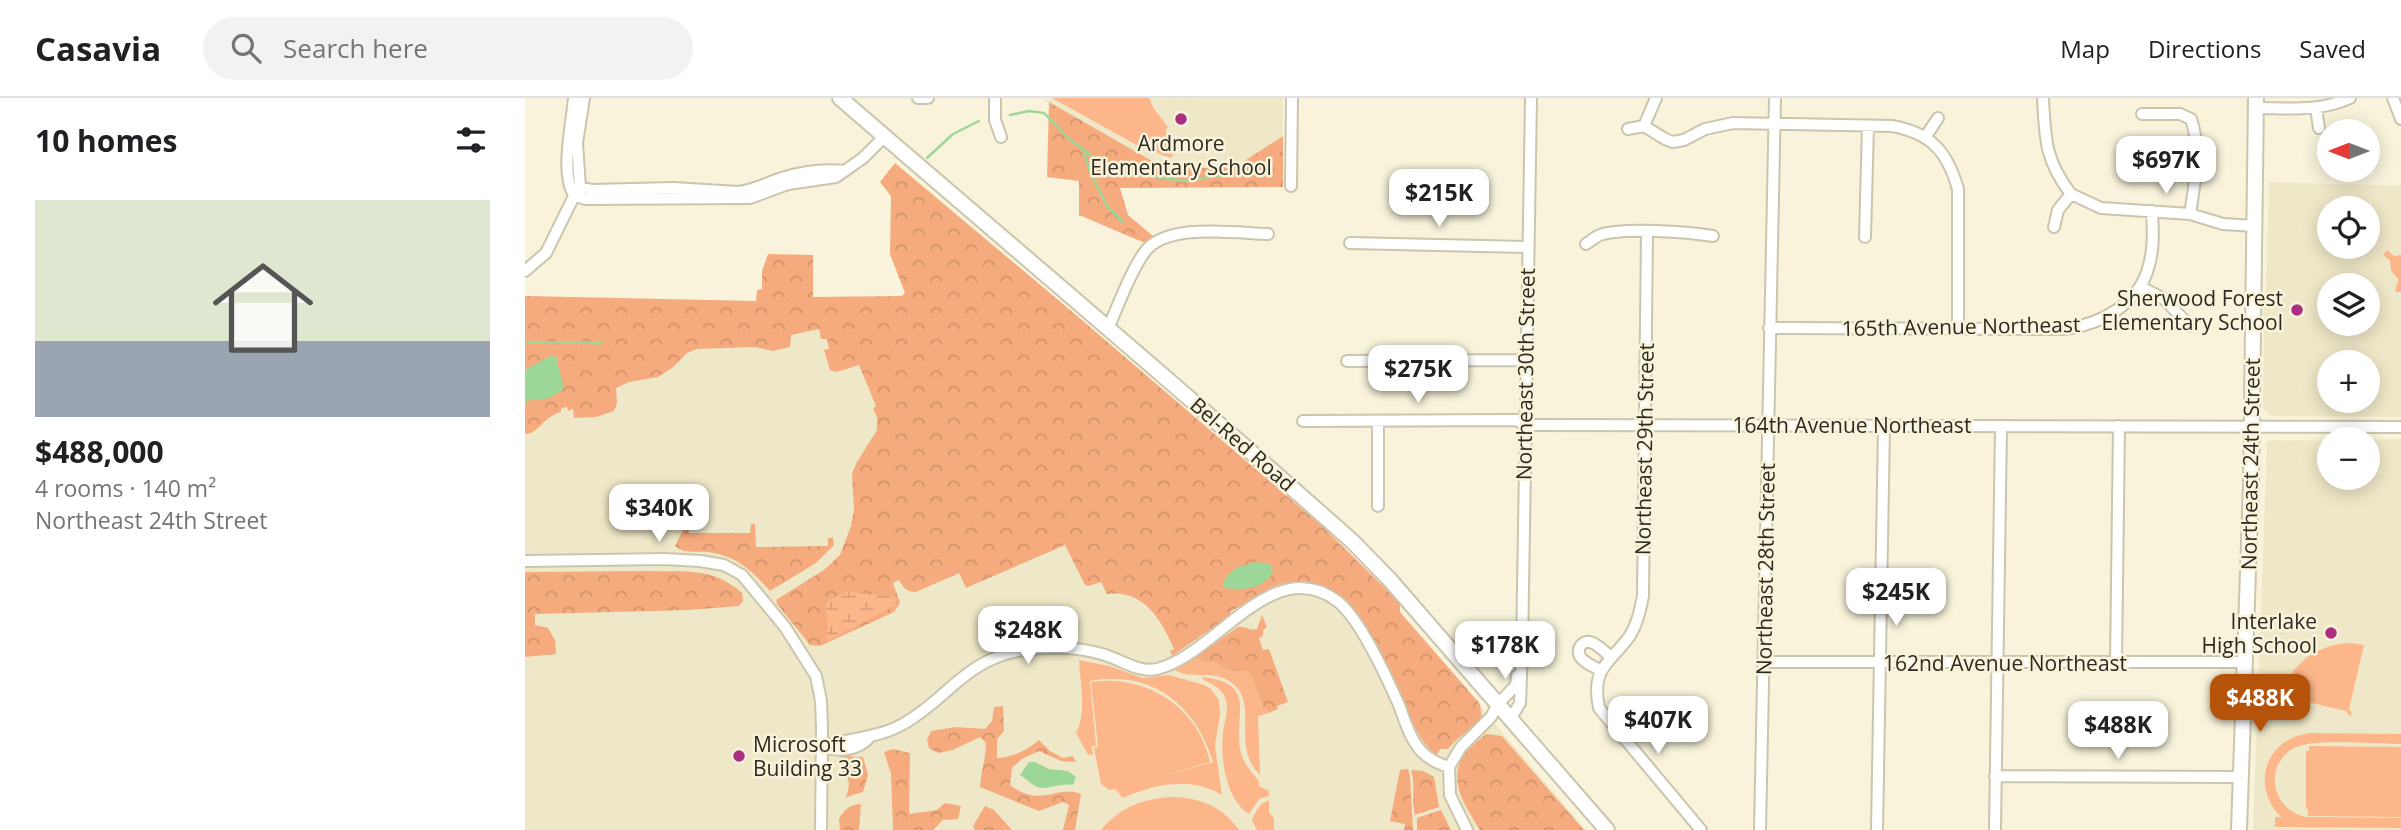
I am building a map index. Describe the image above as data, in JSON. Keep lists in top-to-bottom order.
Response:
{
  "streets": {
    "main road": ["Bel-Red Road", "Northeast 24th Street"],
    "street": [
      "165th Avenue Northeast",
      "Northeast 30th Street",
      "164th Avenue Northeast",
      "Northeast 29th Street",
      "Northeast 28th Street",
      "162nd Avenue Northeast"
    ]
  },
  "crossings": [
    ["165th Avenue Northeast", "Northeast 28th Street"],
    ["Northeast 30th Street", "164th Avenue Northeast"],
    ["Northeast 30th Street", "Bel-Red Road"],
    ["164th Avenue Northeast", "Northeast 29th Street"],
    ["164th Avenue Northeast", "Northeast 24th Street"],
    ["164th Avenue Northeast", "Northeast 28th Street"],
    ["Northeast 24th Street", "162nd Avenue Northeast"],
    ["Northeast 28th Street", "162nd Avenue Northeast"]
  ],
  "places": [
    "Ardmore Elementary School",
    "Sherwood Forest Elementary School",
    "Interlake High School",
    "Microsoft Building 33"
  ],
  "north": "left",
  "page": {
    "header": "Casavia",
    "search": "Search here",
    "nav": ["Map", "Directions", "Saved"],
    "heading": "10 homes",
    "map_buttons": ["+", "−"],
    "price": [
      "$697K",
      "$215K",
      "$275K",
      "$340K",
      "$245K",
      "$248K",
      "$178K",
      "$488K",
      "$407K",
      "$488K"
    ],
    "list": [
      {
        "name": "$488,000",
        "note": "4 rooms · 140 m² · Northeast 24th Street"
      }
    ]
  }
}
